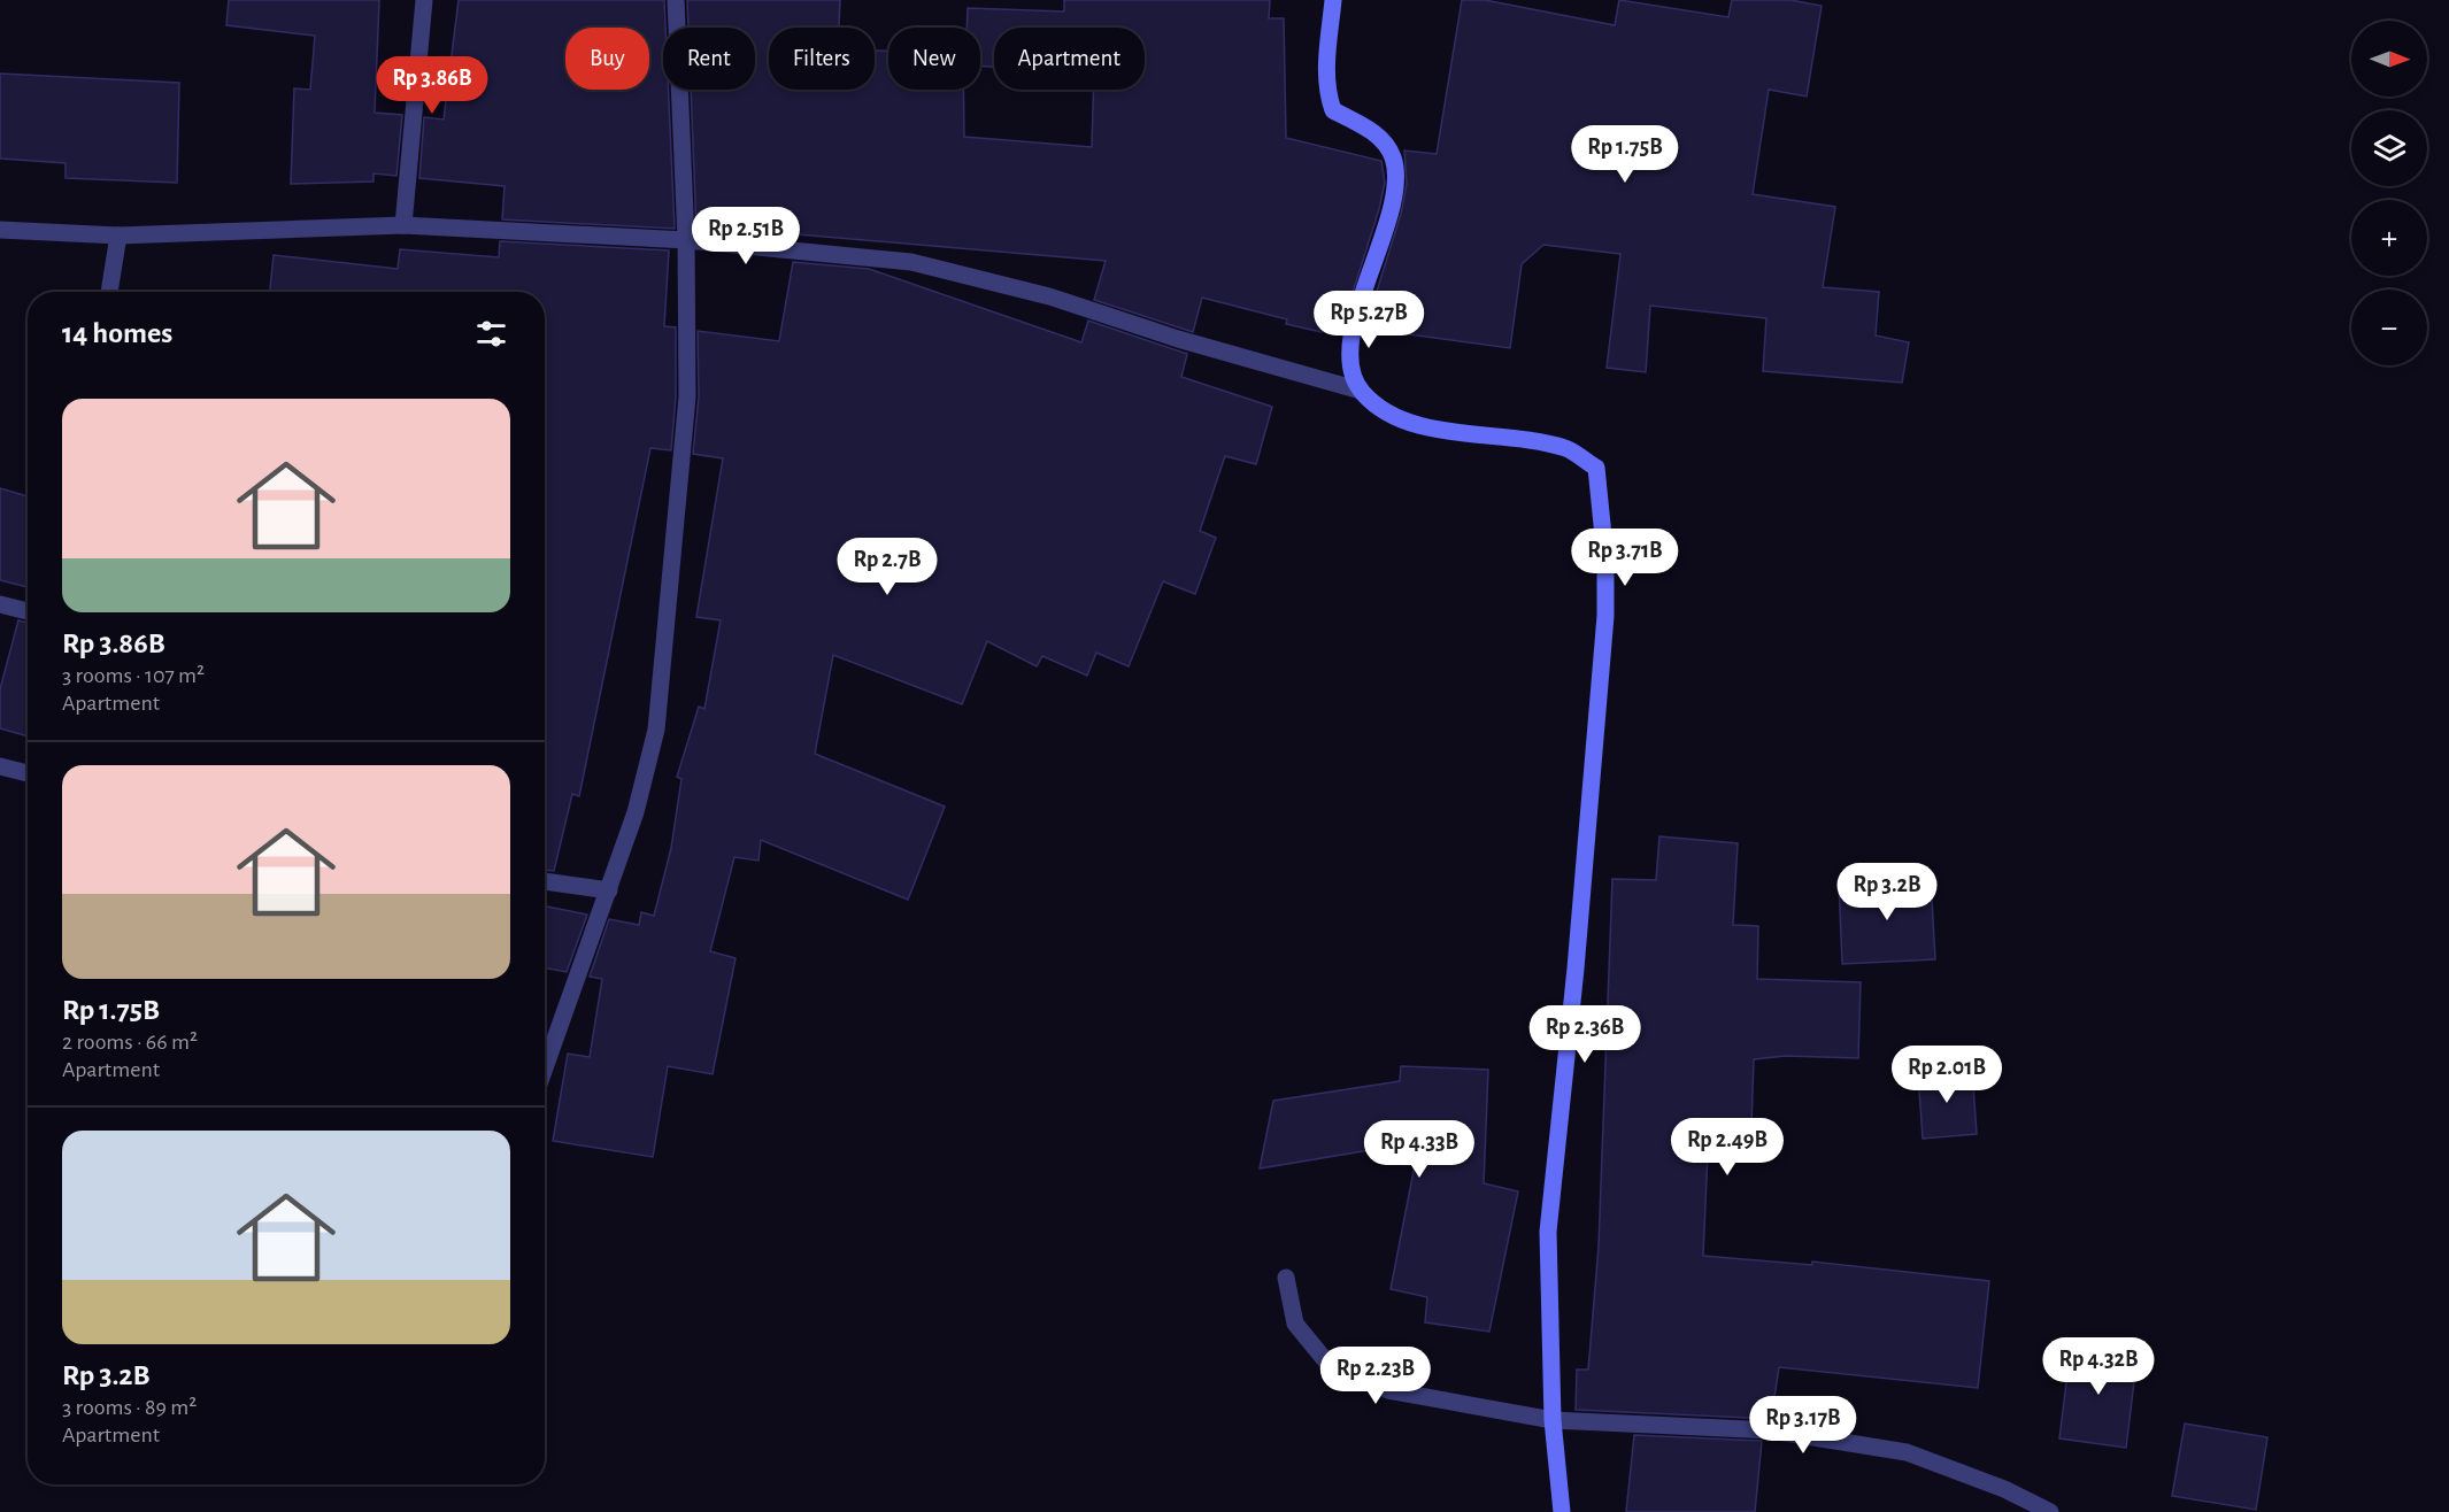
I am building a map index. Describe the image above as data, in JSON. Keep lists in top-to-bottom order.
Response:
{
  "north": "right",
  "page": {
    "map_buttons": ["+", "−"],
    "chip": [
      "Buy",
      "Rent",
      "Filters",
      "New",
      "Apartment"
    ],
    "price": [
      "Rp 3.86B",
      "Rp 1.75B",
      "Rp 2.51B",
      "Rp 5.27B",
      "Rp 3.71B",
      "Rp 2.7B",
      "Rp 3.2B",
      "Rp 2.36B",
      "Rp 2.01B",
      "Rp 2.49B",
      "Rp 4.33B",
      "Rp 4.32B",
      "Rp 2.23B",
      "Rp 3.17B"
    ],
    "heading": "14 homes",
    "list": [
      {
        "name": "Rp 3.86B",
        "note": "3 rooms · 107 m² · Apartment"
      },
      {
        "name": "Rp 1.75B",
        "note": "2 rooms · 66 m² · Apartment"
      },
      {
        "name": "Rp 3.2B",
        "note": "3 rooms · 89 m² · Apartment"
      }
    ]
  }
}
